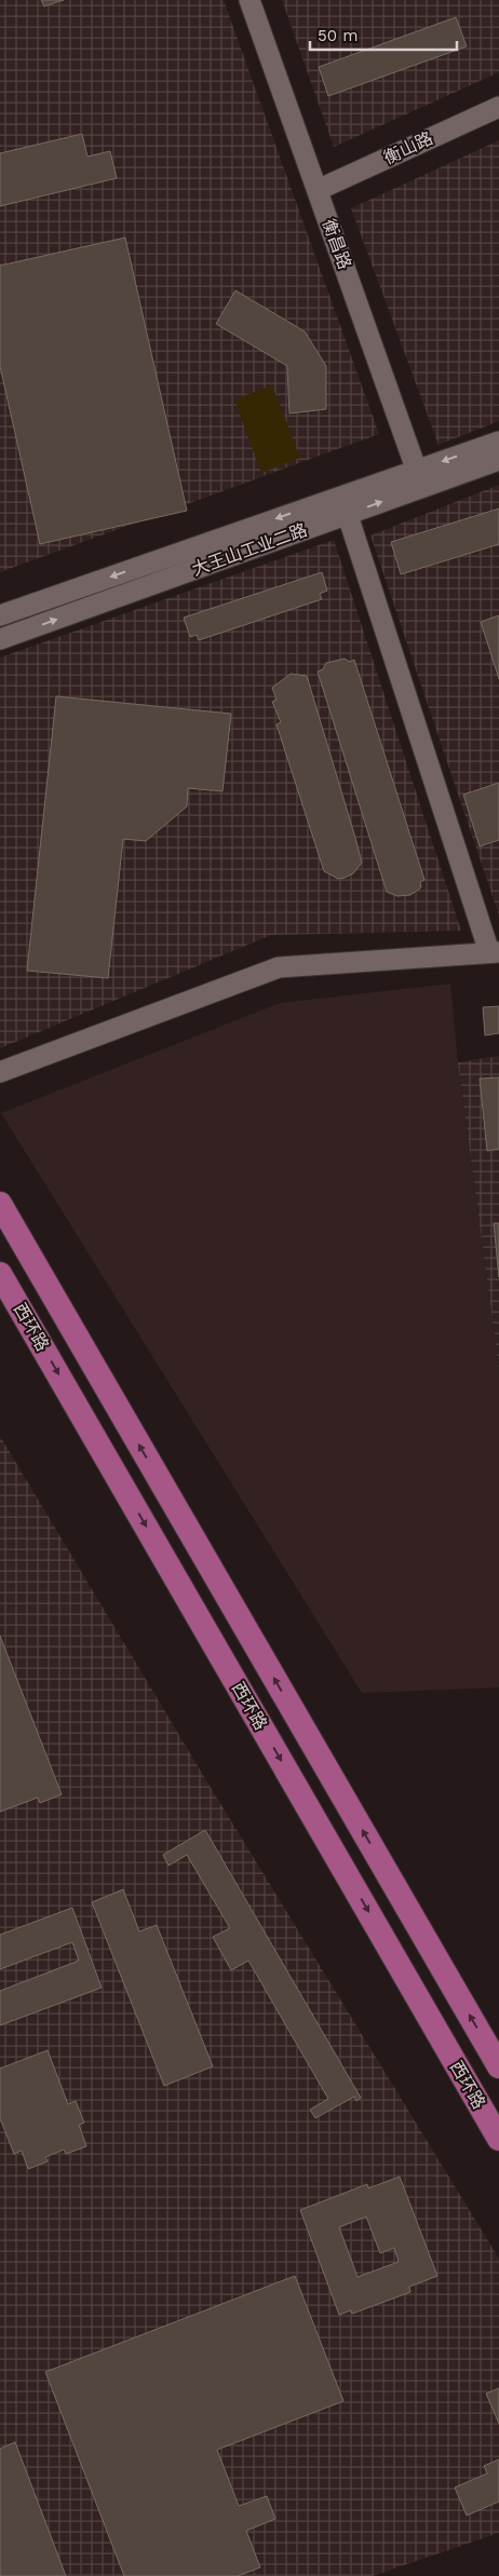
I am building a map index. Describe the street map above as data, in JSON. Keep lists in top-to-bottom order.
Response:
{
  "streets": {
    "main road": ["西环路"],
    "street": ["衡山路", "衡昌路", "大王山工业二路"]
  },
  "crossings": [
    ["衡山路", "衡昌路"],
    ["衡昌路", "大王山工业二路"]
  ],
  "scale_bar": "50 m"
}
